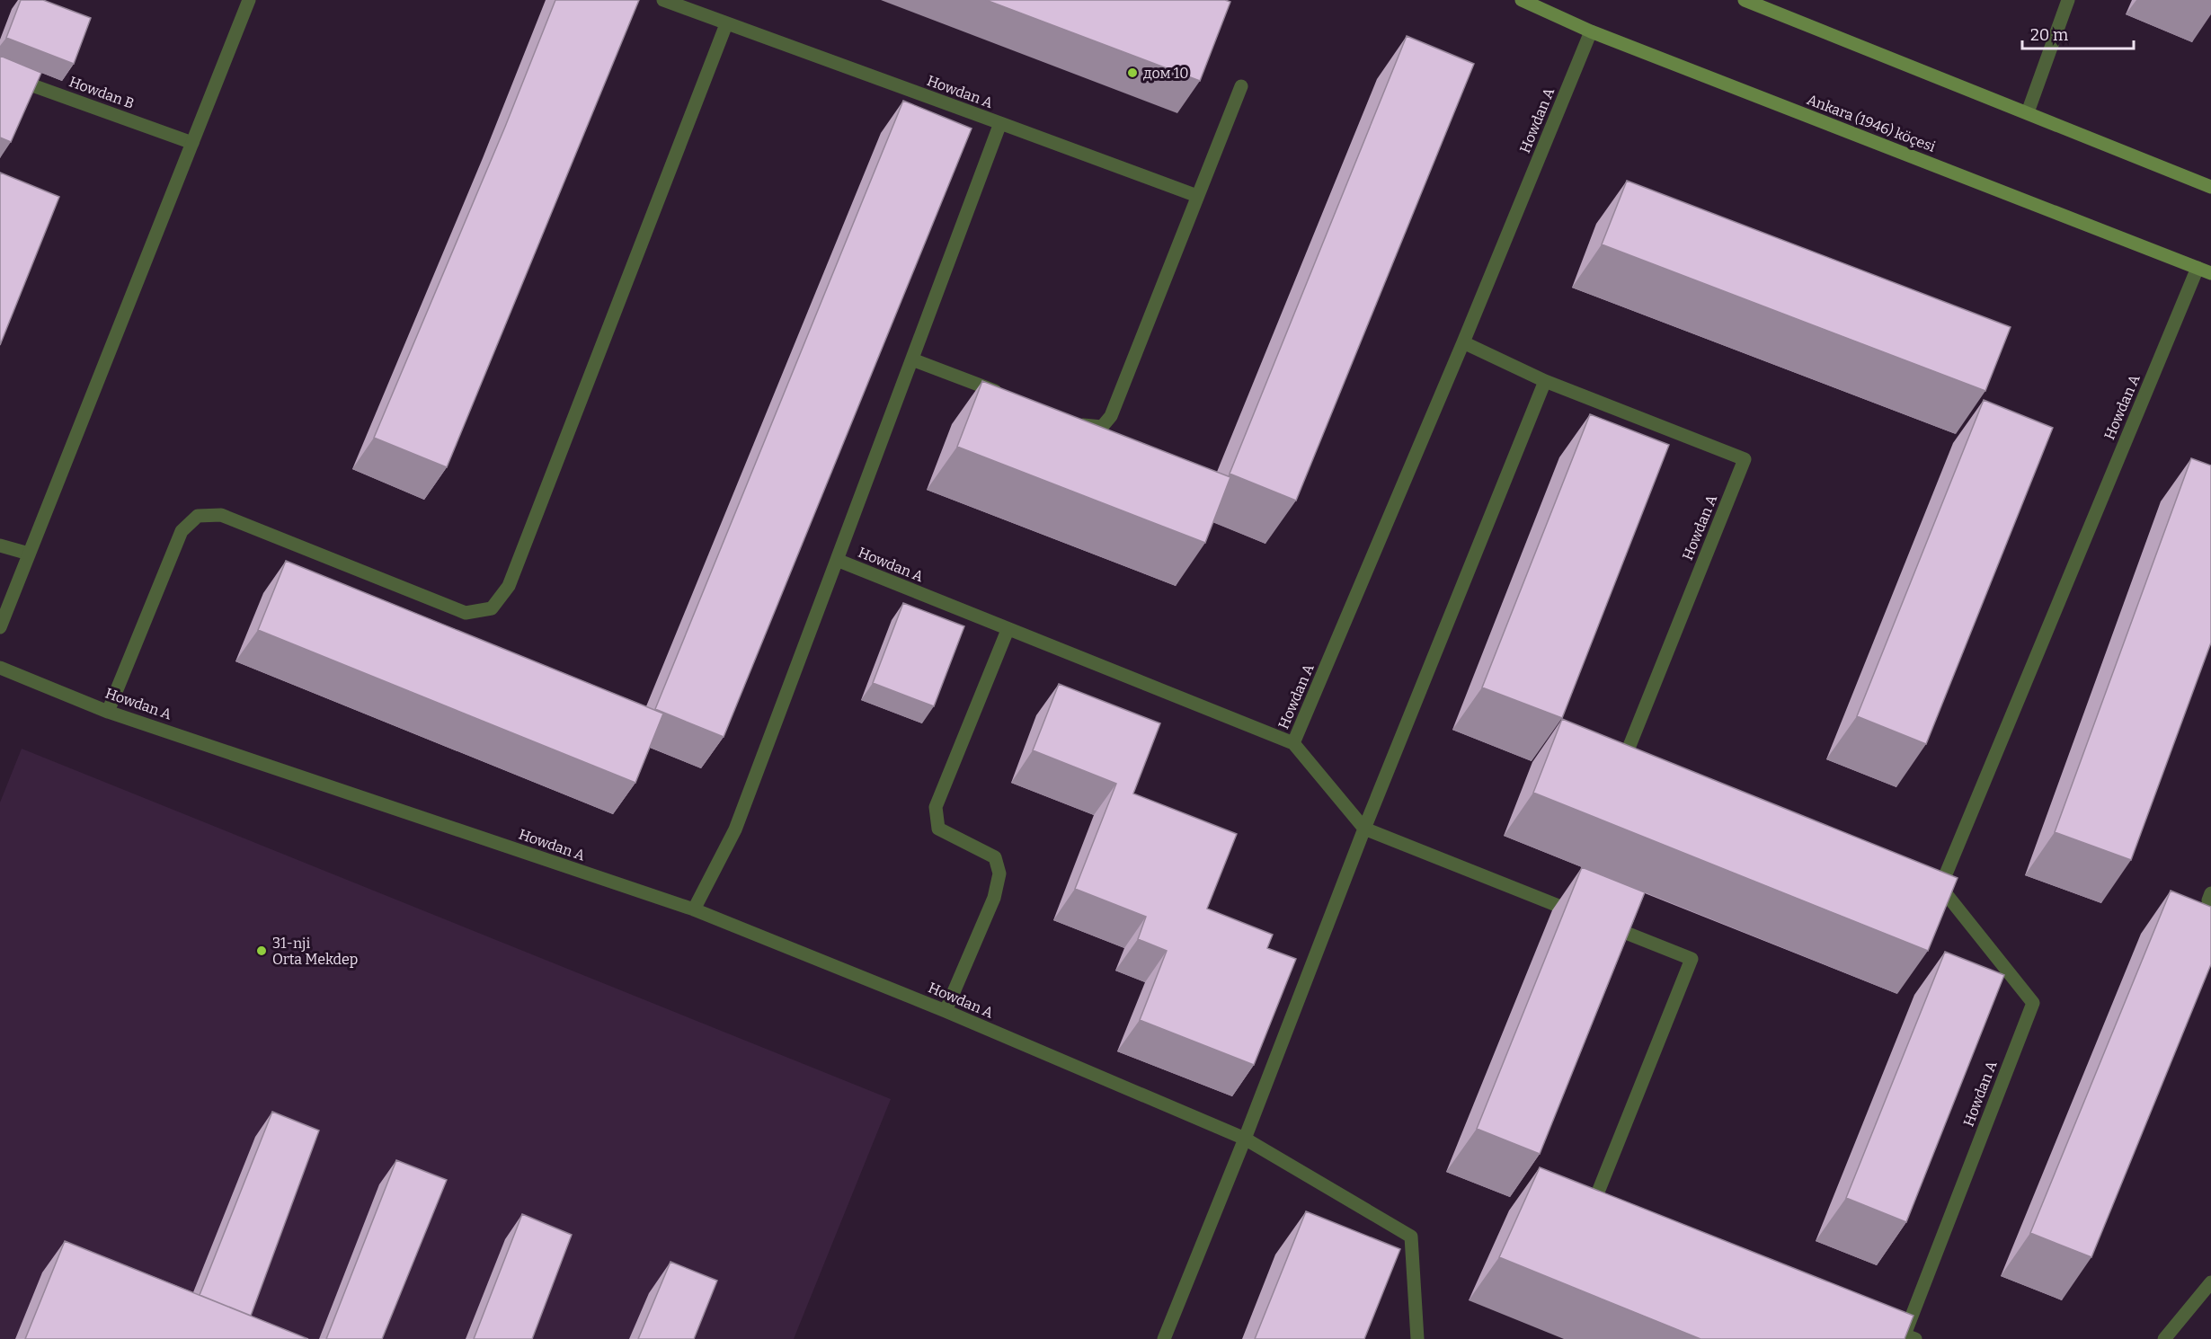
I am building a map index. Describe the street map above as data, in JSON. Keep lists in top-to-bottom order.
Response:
{
  "streets": {
    "main road": ["Ankara (1946) köçesi"],
    "street": ["Howdan A", "Howdan B"]
  },
  "crossings": [
    ["Howdan A", "Ankara (1946) köçesi"]
  ],
  "places": ["дом 10", "31-nji Orta Mekdep"],
  "scale_bar": "20 m"
}
